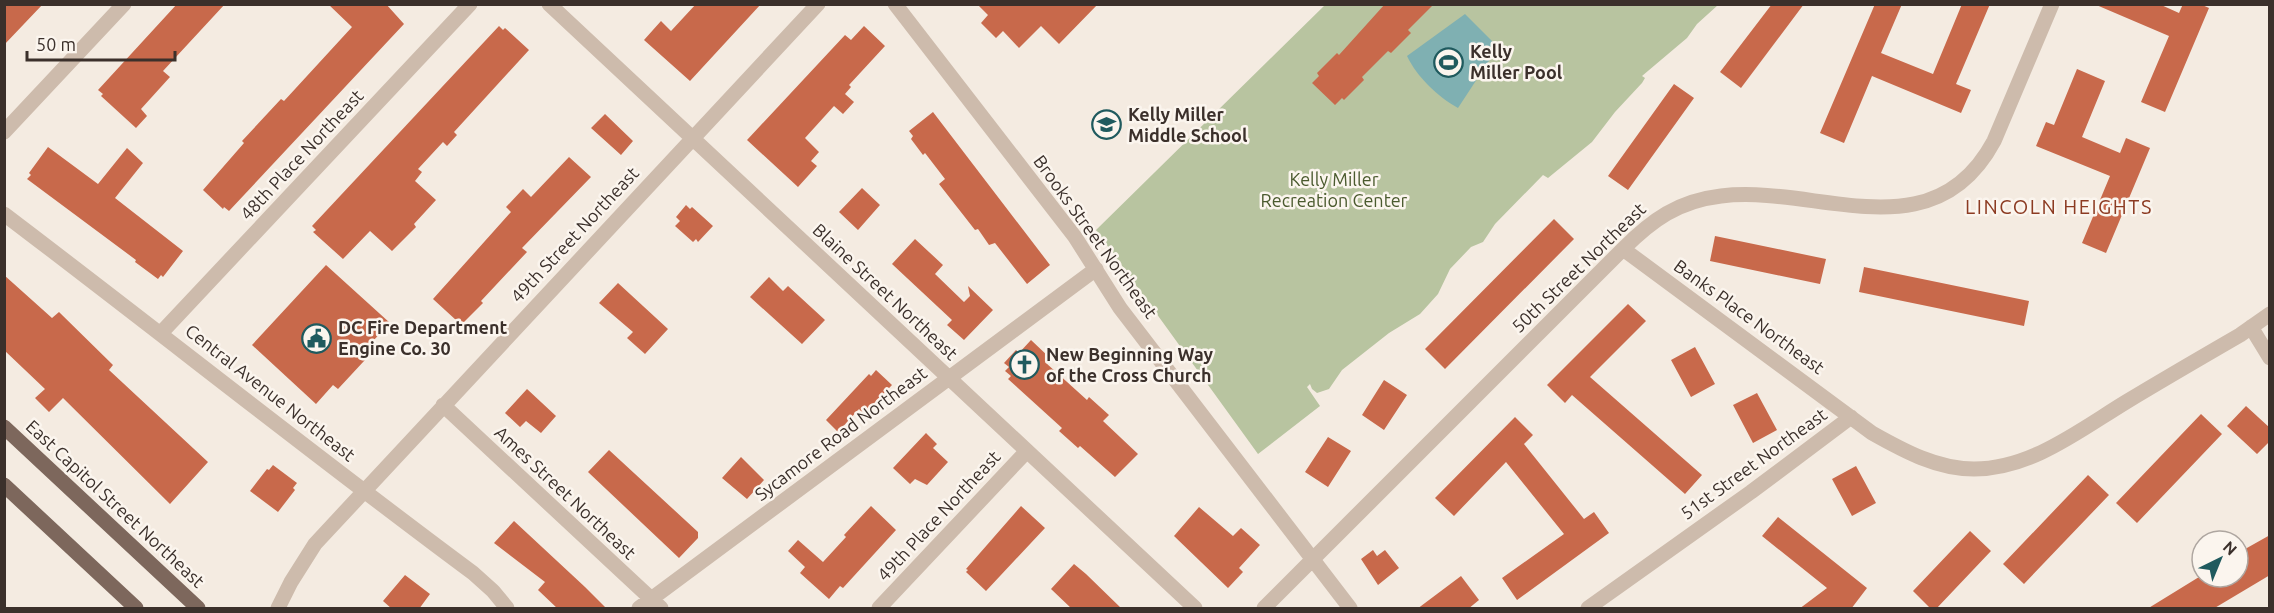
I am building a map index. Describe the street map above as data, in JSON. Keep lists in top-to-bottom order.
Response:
{
  "streets": {
    "main road": ["East Capitol Street Northeast"],
    "street": [
      "48th Place Northeast",
      "49th Street Northeast",
      "Brooks Street Northeast",
      "50th Street Northeast",
      "Blaine Street Northeast",
      "Banks Place Northeast",
      "Central Avenue Northeast",
      "Sycamore Road Northeast",
      "51st Street Northeast",
      "Ames Street Northeast",
      "49th Place Northeast"
    ]
  },
  "crossings": [
    ["48th Place Northeast", "Central Avenue Northeast"],
    ["49th Street Northeast", "Blaine Street Northeast"],
    ["49th Street Northeast", "Central Avenue Northeast"],
    ["49th Street Northeast", "Ames Street Northeast"],
    ["Brooks Street Northeast", "50th Street Northeast"],
    ["Brooks Street Northeast", "Sycamore Road Northeast"],
    ["50th Street Northeast", "Banks Place Northeast"],
    ["Blaine Street Northeast", "Sycamore Road Northeast"],
    ["Blaine Street Northeast", "49th Place Northeast"],
    ["Banks Place Northeast", "51st Street Northeast"],
    ["Sycamore Road Northeast", "Ames Street Northeast"]
  ],
  "districts": ["LINCOLN HEIGHTS"],
  "parks": ["Kelly Miller Recreation Center"],
  "places": {
    "sports": ["Kelly Miller Pool"],
    "school or university": ["Kelly Miller Middle School"],
    "public building": ["DC Fire Department Engine Co. 30"],
    "church": ["New Beginning Way of the Cross Church"]
  },
  "scale_bar": "50 m",
  "north": "top right"
}
